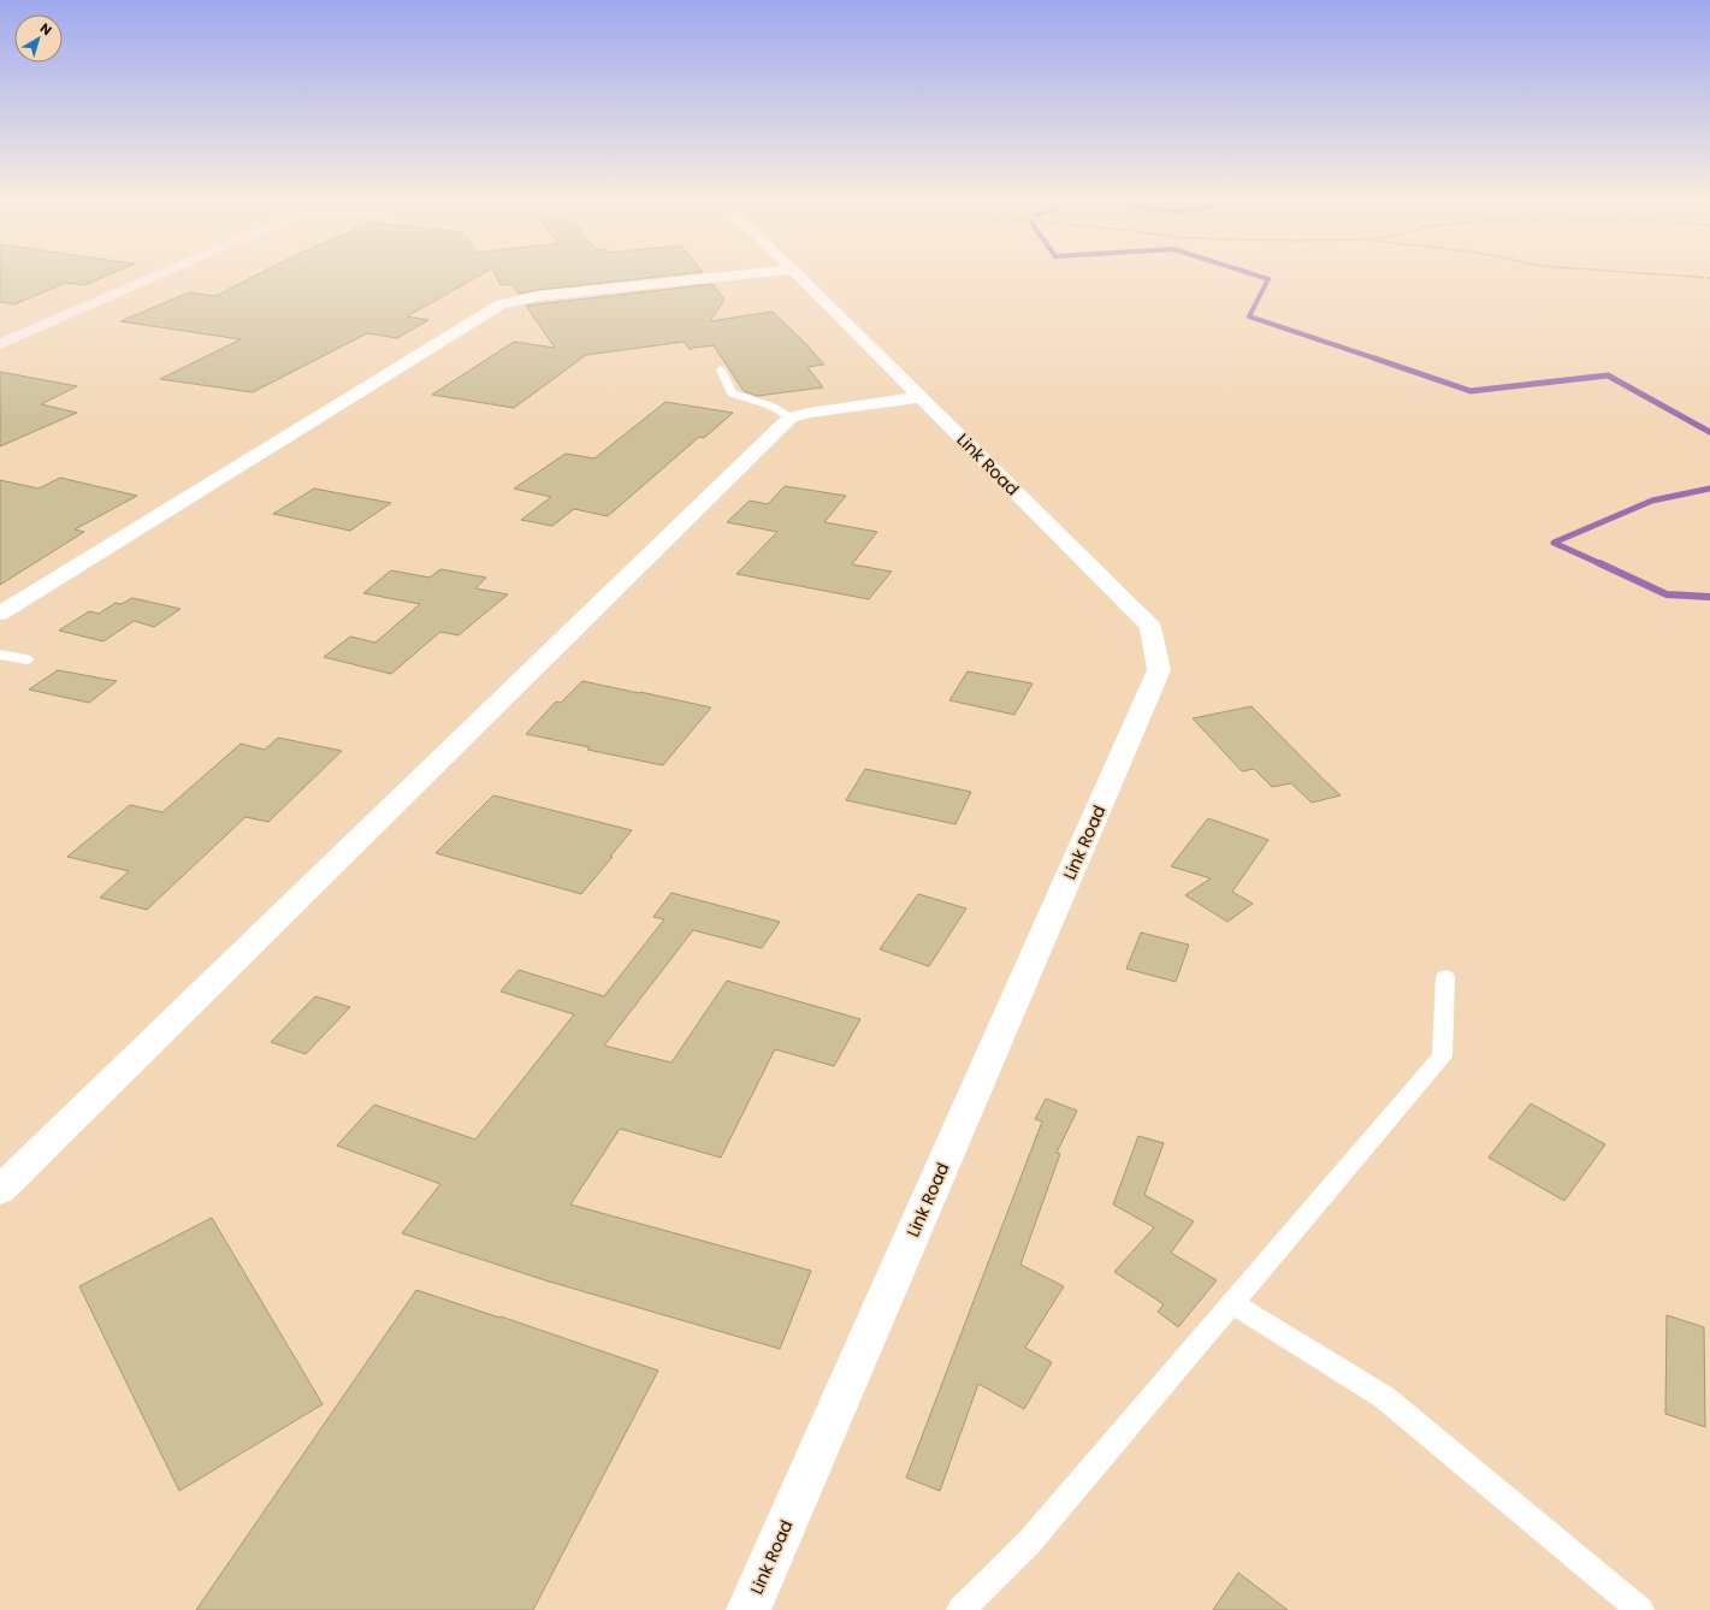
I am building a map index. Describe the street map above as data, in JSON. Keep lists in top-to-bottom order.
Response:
{
  "streets": {
    "street": ["Link Road"]
  },
  "north": "top right"
}
